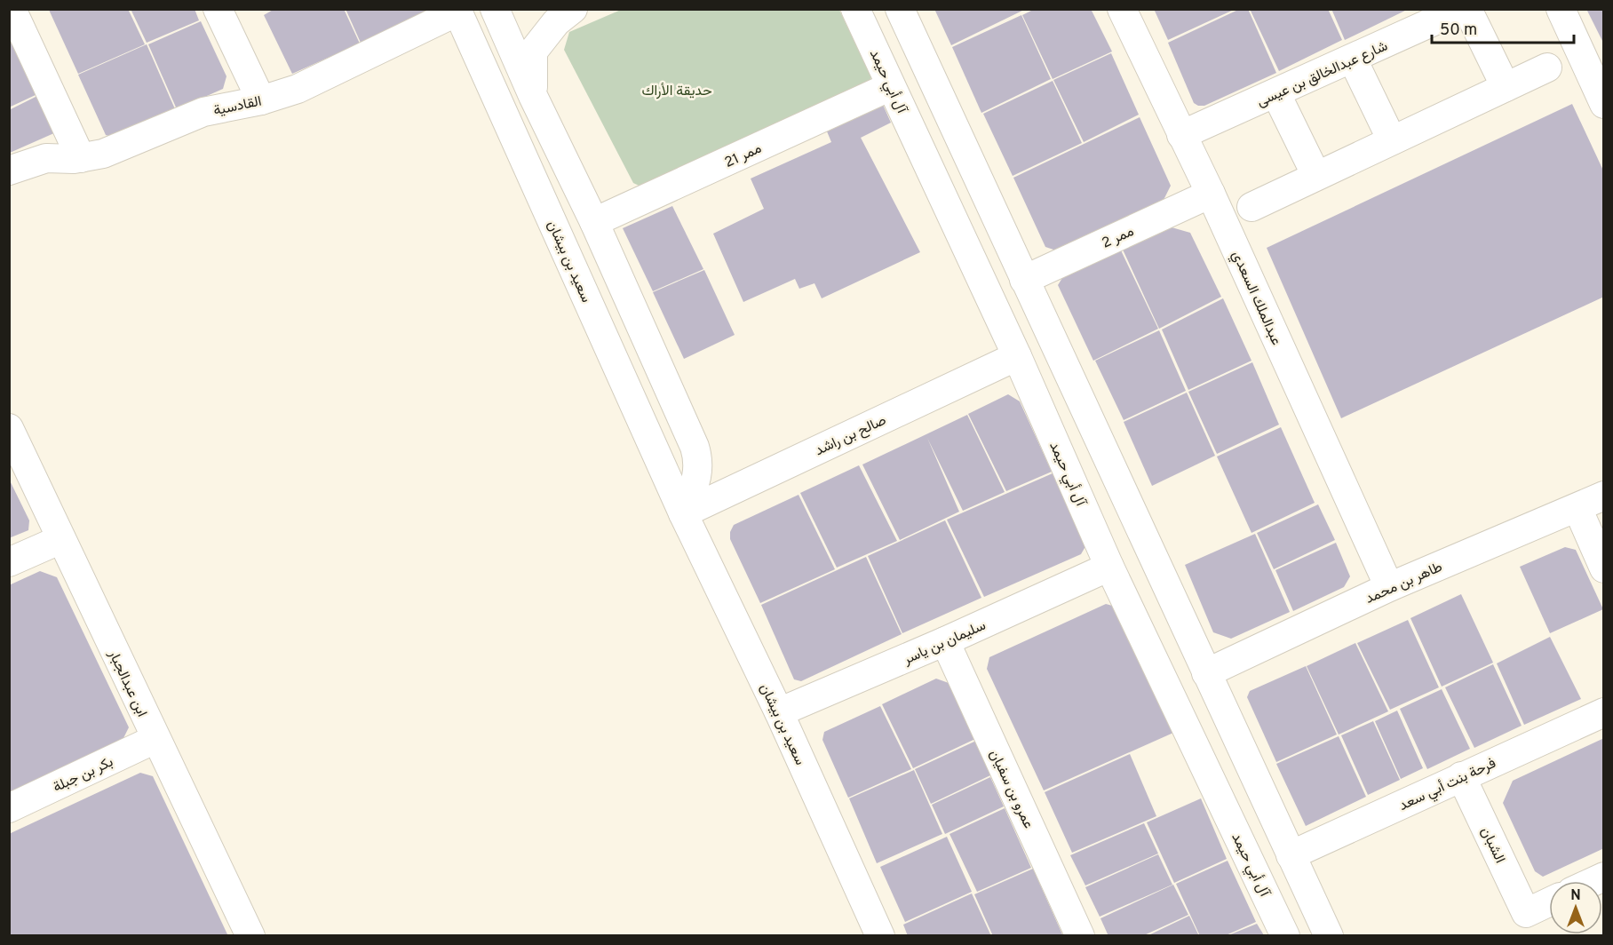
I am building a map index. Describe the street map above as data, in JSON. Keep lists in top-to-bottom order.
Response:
{
  "streets": {
    "street": [
      "شارع عبدالخالق بن عيسى",
      "آل أبي حيمد",
      "القادسية",
      "ممر 21",
      "ممر 2",
      "سعيد بن بيشان",
      "عبدالملك السعدي",
      "صالح بن راشد",
      "طاهر بن محمد",
      "سليمان بن ياسر",
      "ابن عبدالجبار",
      "بكر بن جبلة",
      "فرحة بنت أبي سعد",
      "عمرو بن سفيان",
      "الشبان"
    ]
  },
  "crossings": [
    ["شارع عبدالخالق بن عيسى", "عبدالملك السعدي"],
    ["آل أبي حيمد", "ممر 21"],
    ["آل أبي حيمد", "صالح بن راشد"],
    ["آل أبي حيمد", "سليمان بن ياسر"],
    ["القادسية", "سعيد بن بيشان"],
    ["ممر 2", "عبدالملك السعدي"],
    ["سعيد بن بيشان", "صالح بن راشد"],
    ["سعيد بن بيشان", "سليمان بن ياسر"],
    ["عبدالملك السعدي", "طاهر بن محمد"],
    ["سليمان بن ياسر", "عمرو بن سفيان"],
    ["ابن عبدالجبار", "بكر بن جبلة"],
    ["فرحة بنت أبي سعد", "الشبان"]
  ],
  "parks": ["حديقة الأراك"],
  "scale_bar": "50 m",
  "north": "top"
}
